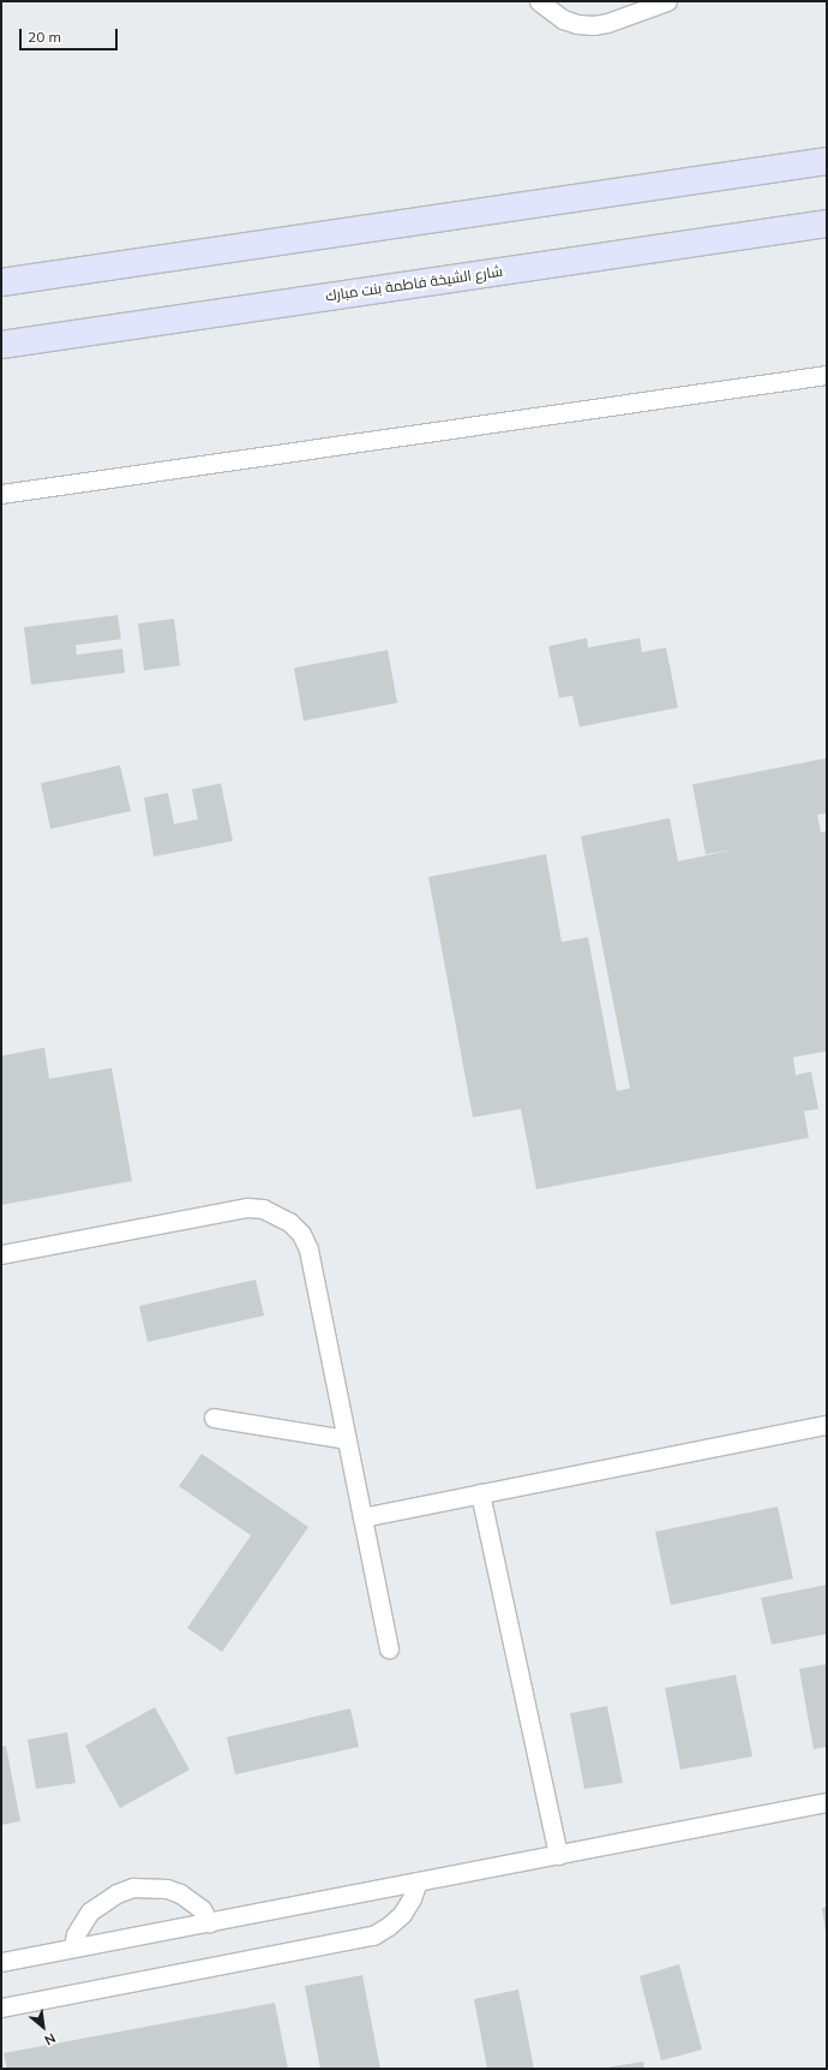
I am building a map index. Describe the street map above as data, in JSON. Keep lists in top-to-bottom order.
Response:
{
  "streets": {
    "street": ["شارع الشيخة فاطمة بنت مبارك"]
  },
  "scale_bar": "20 m",
  "north": "bottom right"
}
